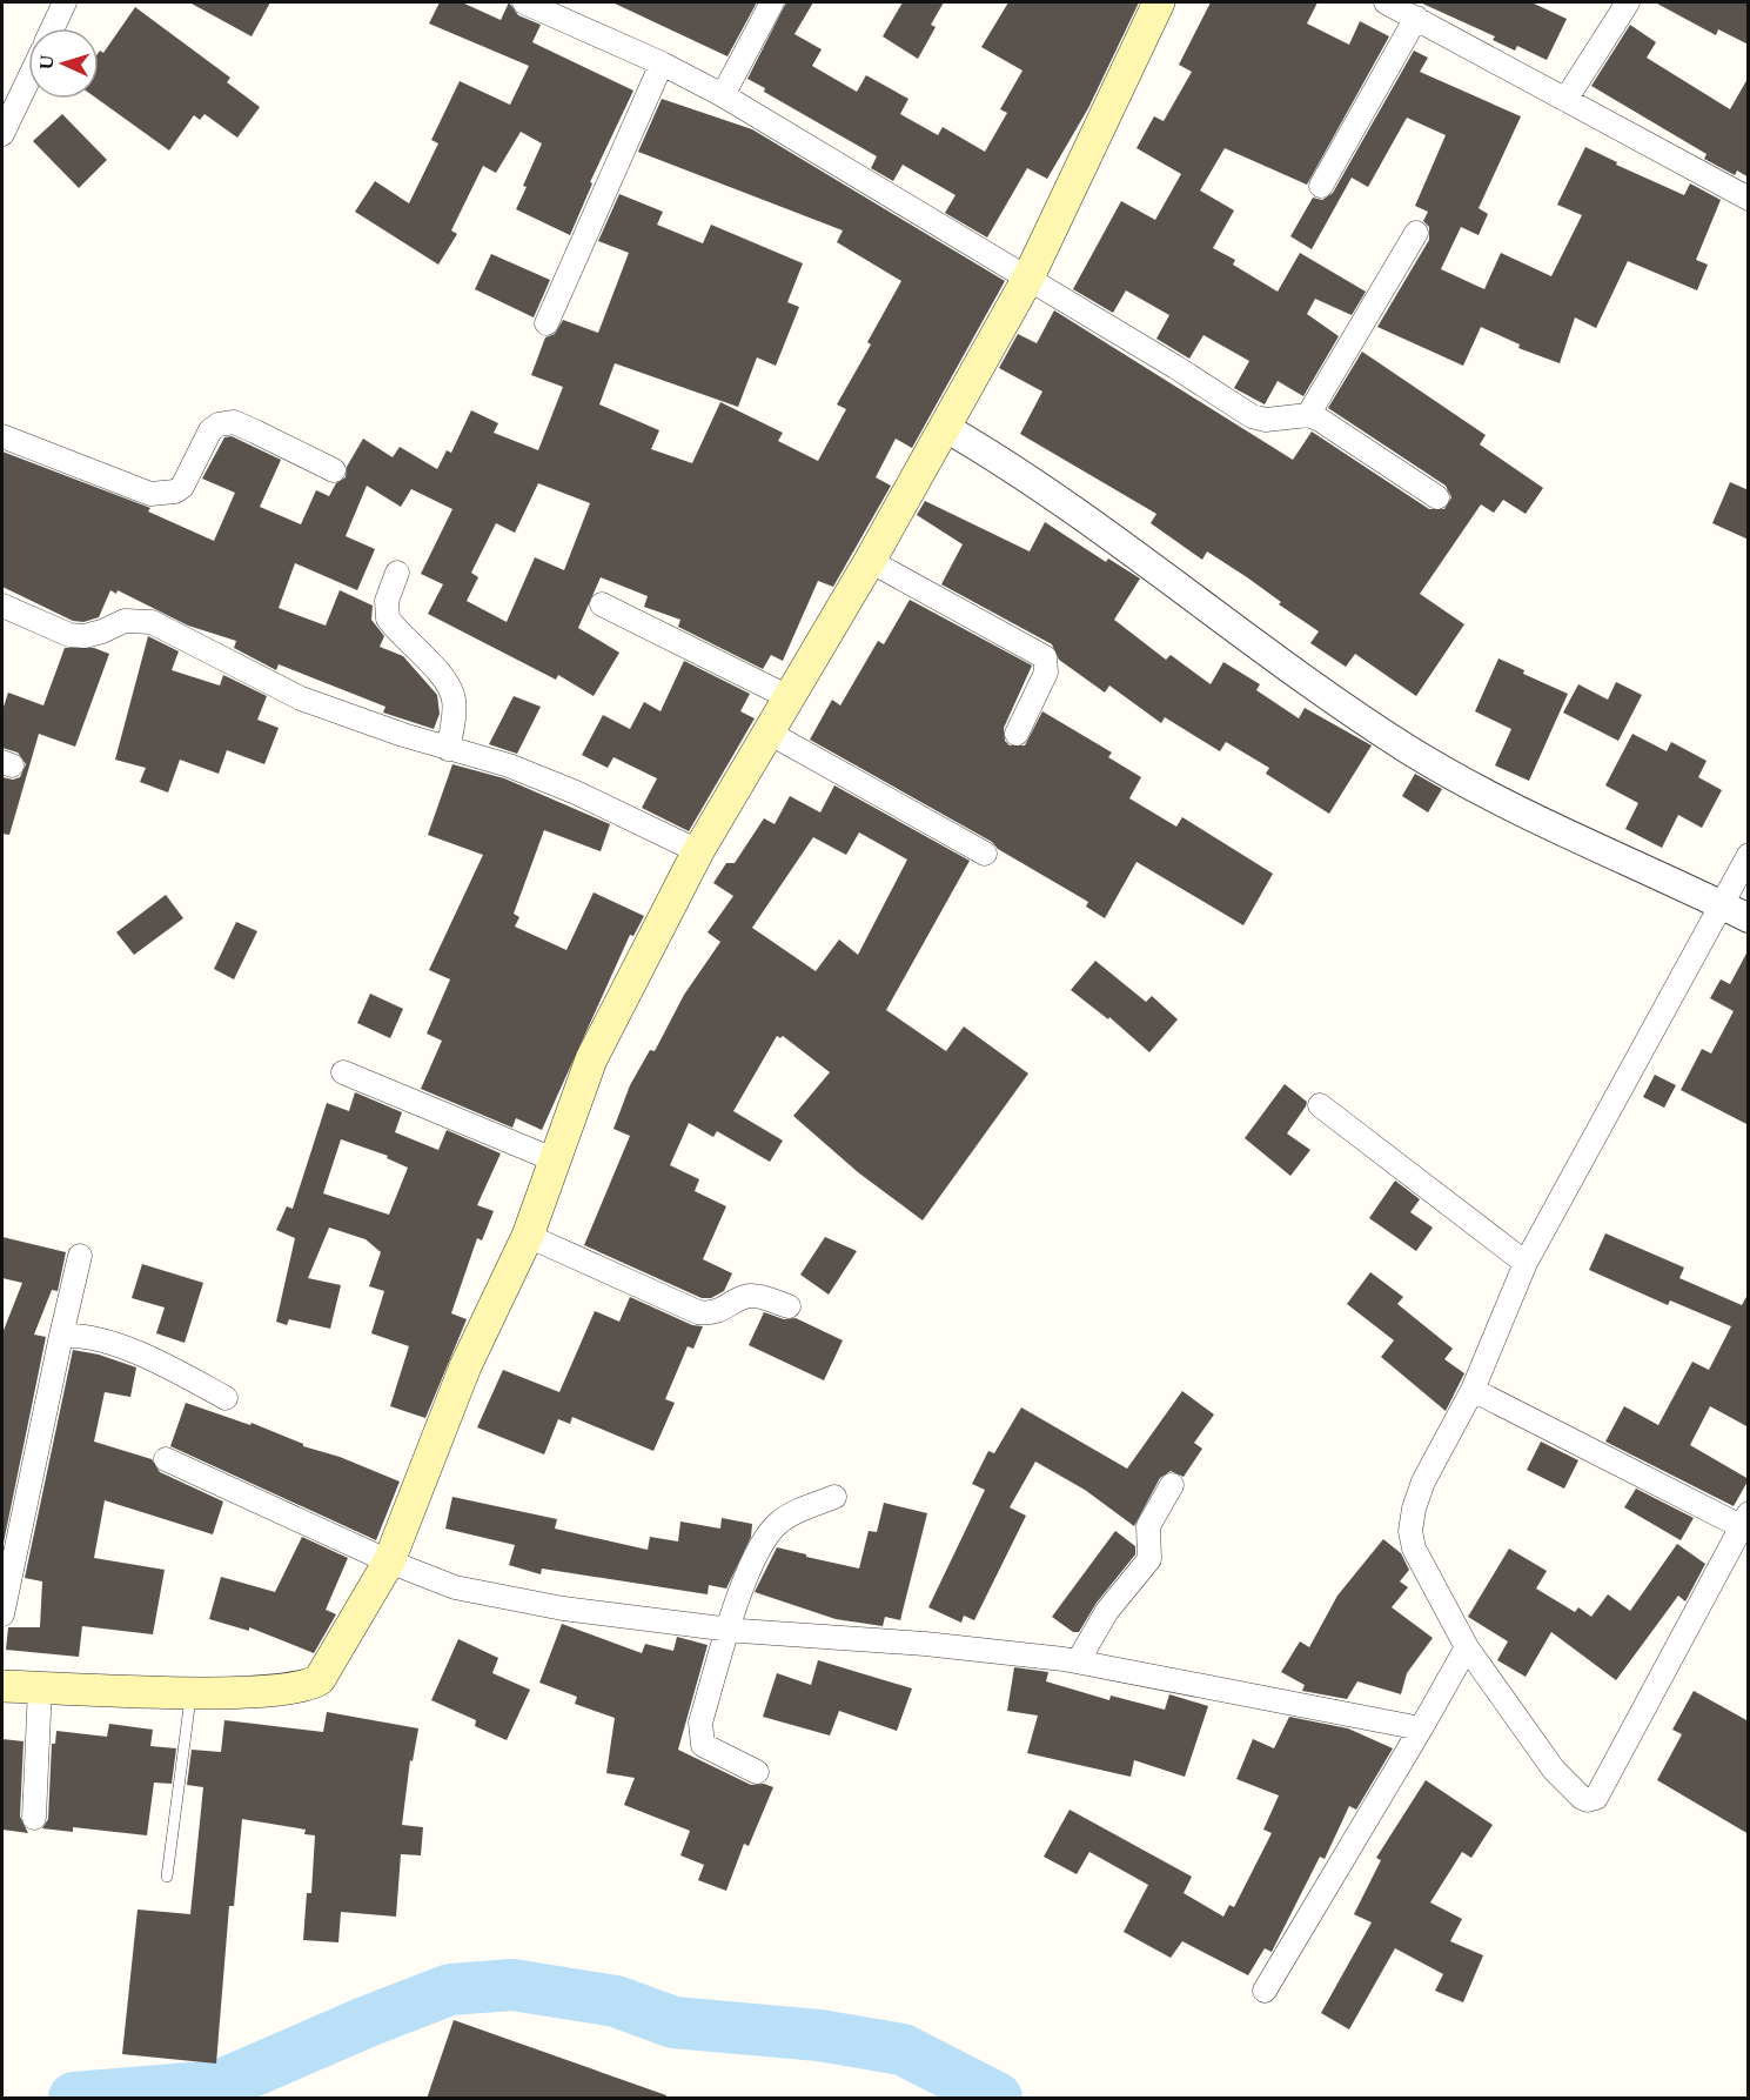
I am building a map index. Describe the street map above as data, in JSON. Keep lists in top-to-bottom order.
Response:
{
  "north": "left"
}
